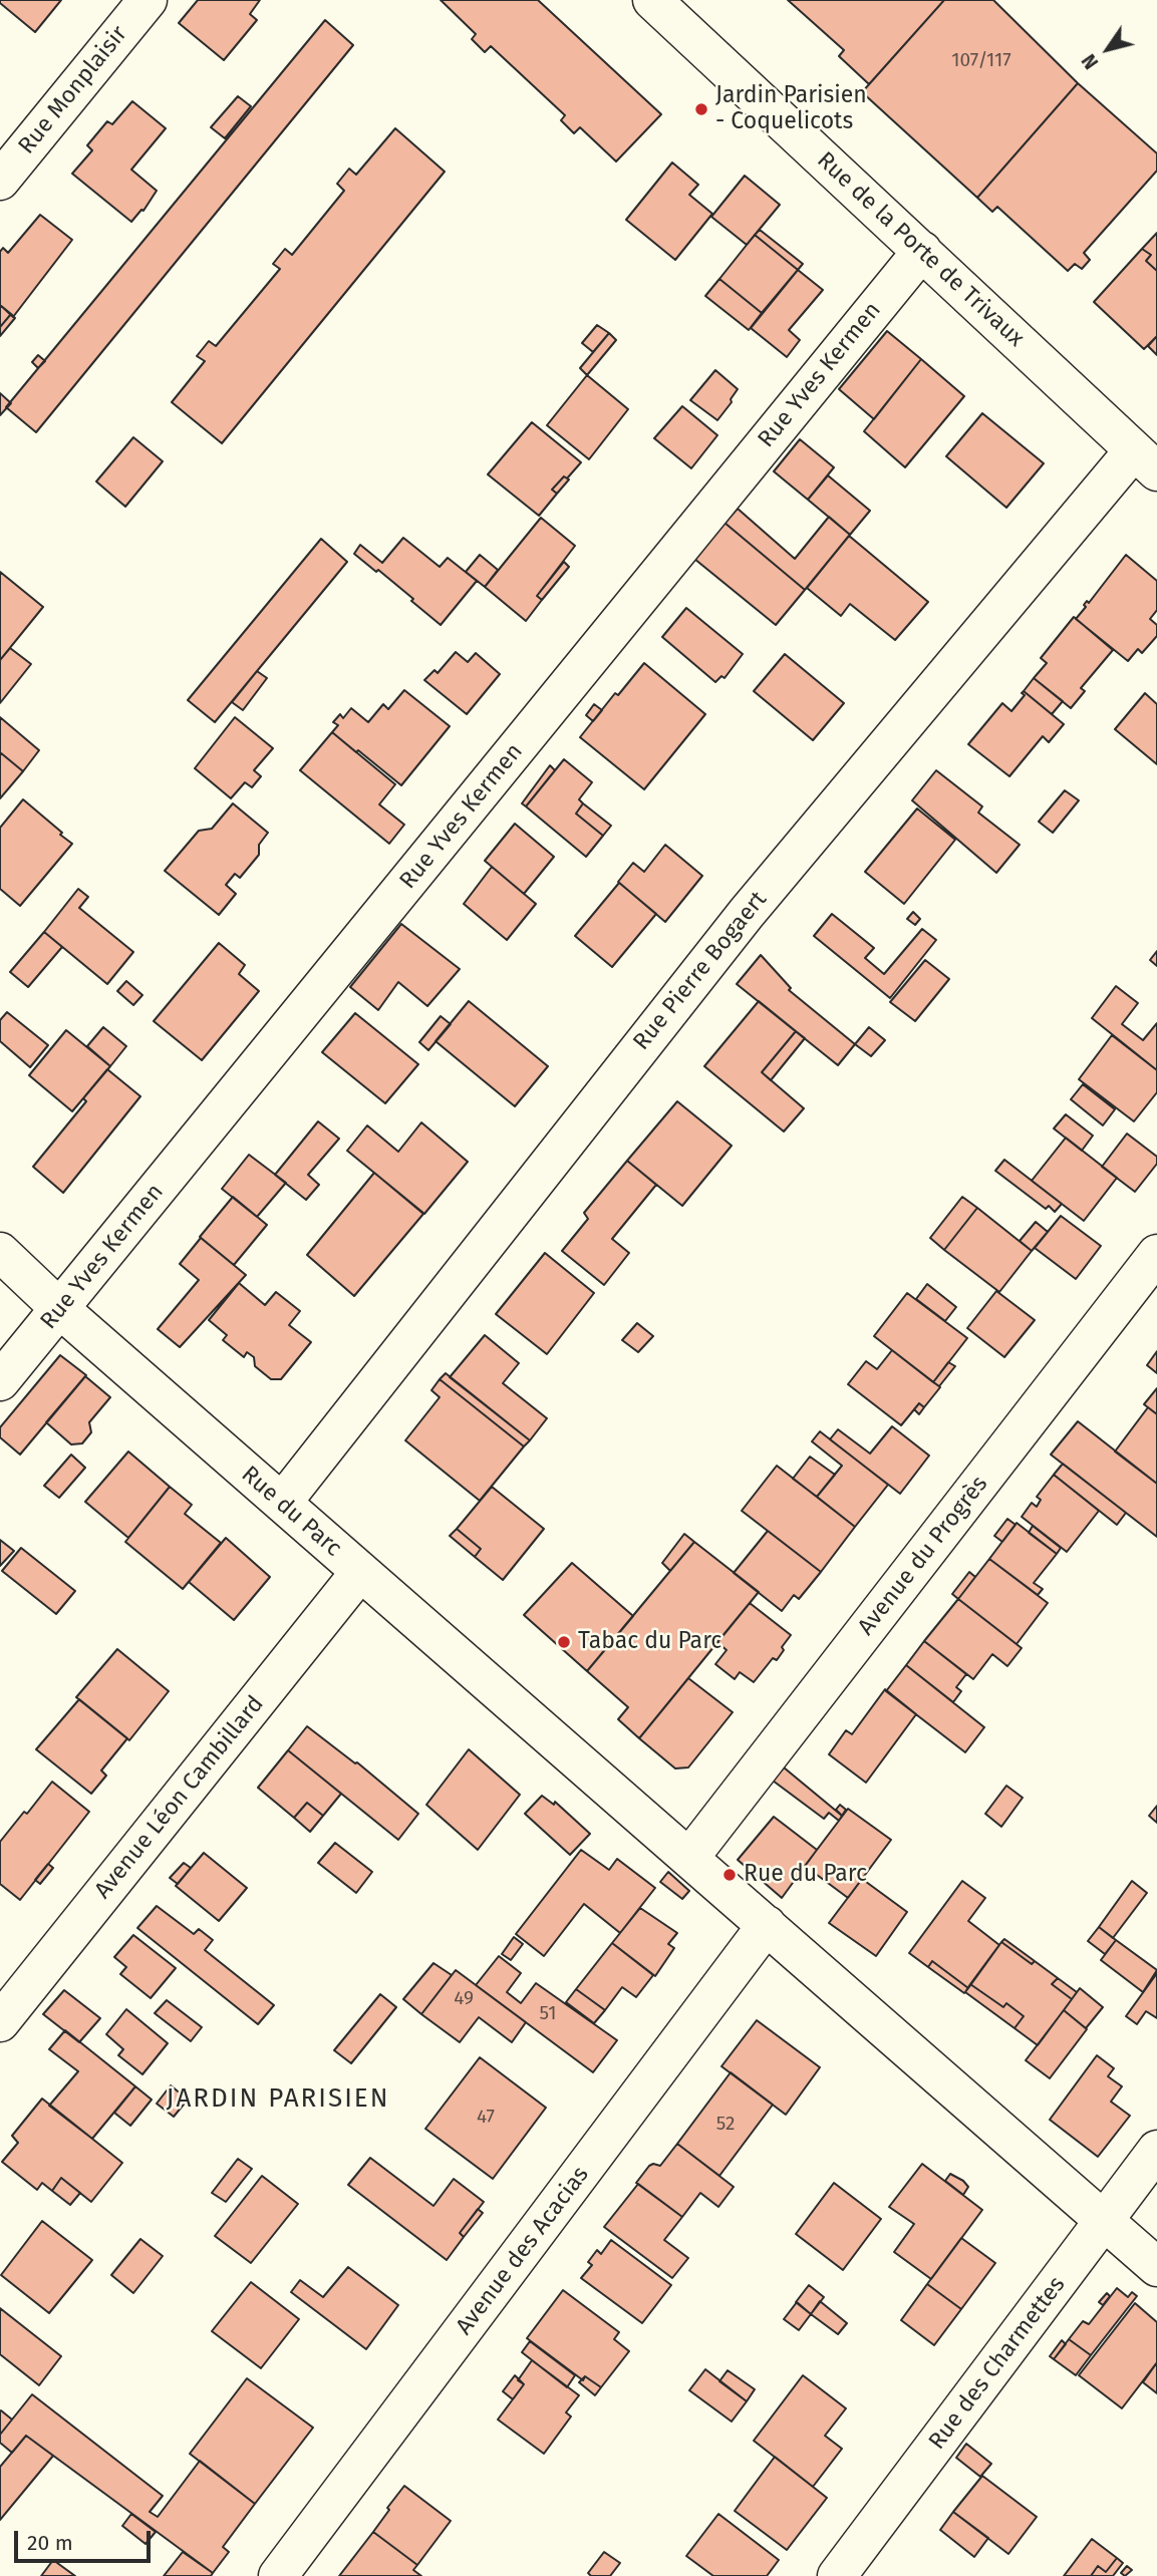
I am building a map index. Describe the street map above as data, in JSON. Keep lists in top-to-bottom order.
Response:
{
  "streets": {
    "street": [
      "Rue Monplaisir",
      "Rue de la Porte de Trivaux",
      "Rue Yves Kermen",
      "Rue Pierre Bogaert",
      "Rue du Parc",
      "Avenue du Progrès",
      "Avenue Léon Cambillard",
      "Avenue des Acacias",
      "Rue des Charmettes"
    ]
  },
  "crossings": [
    ["Rue de la Porte de Trivaux", "Rue Yves Kermen"],
    ["Rue de la Porte de Trivaux", "Rue Pierre Bogaert"],
    ["Rue Yves Kermen", "Rue du Parc"],
    ["Rue Pierre Bogaert", "Rue du Parc"],
    ["Rue du Parc", "Avenue du Progrès"],
    ["Rue du Parc", "Avenue Léon Cambillard"],
    ["Rue du Parc", "Avenue des Acacias"],
    ["Rue du Parc", "Rue des Charmettes"]
  ],
  "districts": ["JARDIN PARISIEN"],
  "places": ["Jardin Parisien - Coquelicots", "Tabac du Parc", "Rue du Parc"],
  "house_numbers": [
    "107/117",
    "49",
    "51",
    "47",
    "52"
  ],
  "scale_bar": "20 m",
  "north": "bottom left"
}
